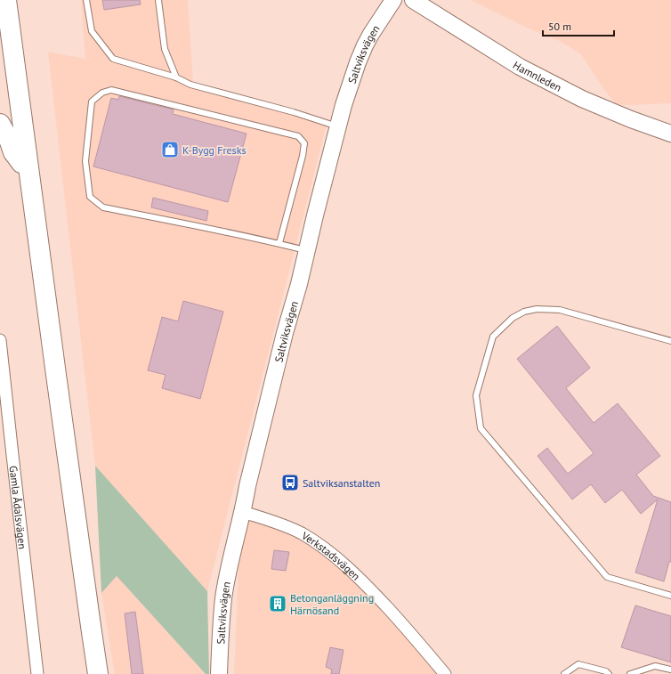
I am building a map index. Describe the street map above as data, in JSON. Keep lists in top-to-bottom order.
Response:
{
  "streets": {
    "street": [
      "Saltviksvägen",
      "Hamnleden",
      "Gamla Ådalsvägen",
      "Verkstadsvägen"
    ]
  },
  "crossings": [
    ["Saltviksvägen", "Verkstadsvägen"]
  ],
  "places": {
    "shop": ["K-Bygg Fresks"],
    "bus stop": ["Saltviksanstalten"],
    "building": ["Betonganläggning Härnösand"]
  },
  "scale_bar": "50 m"
}
